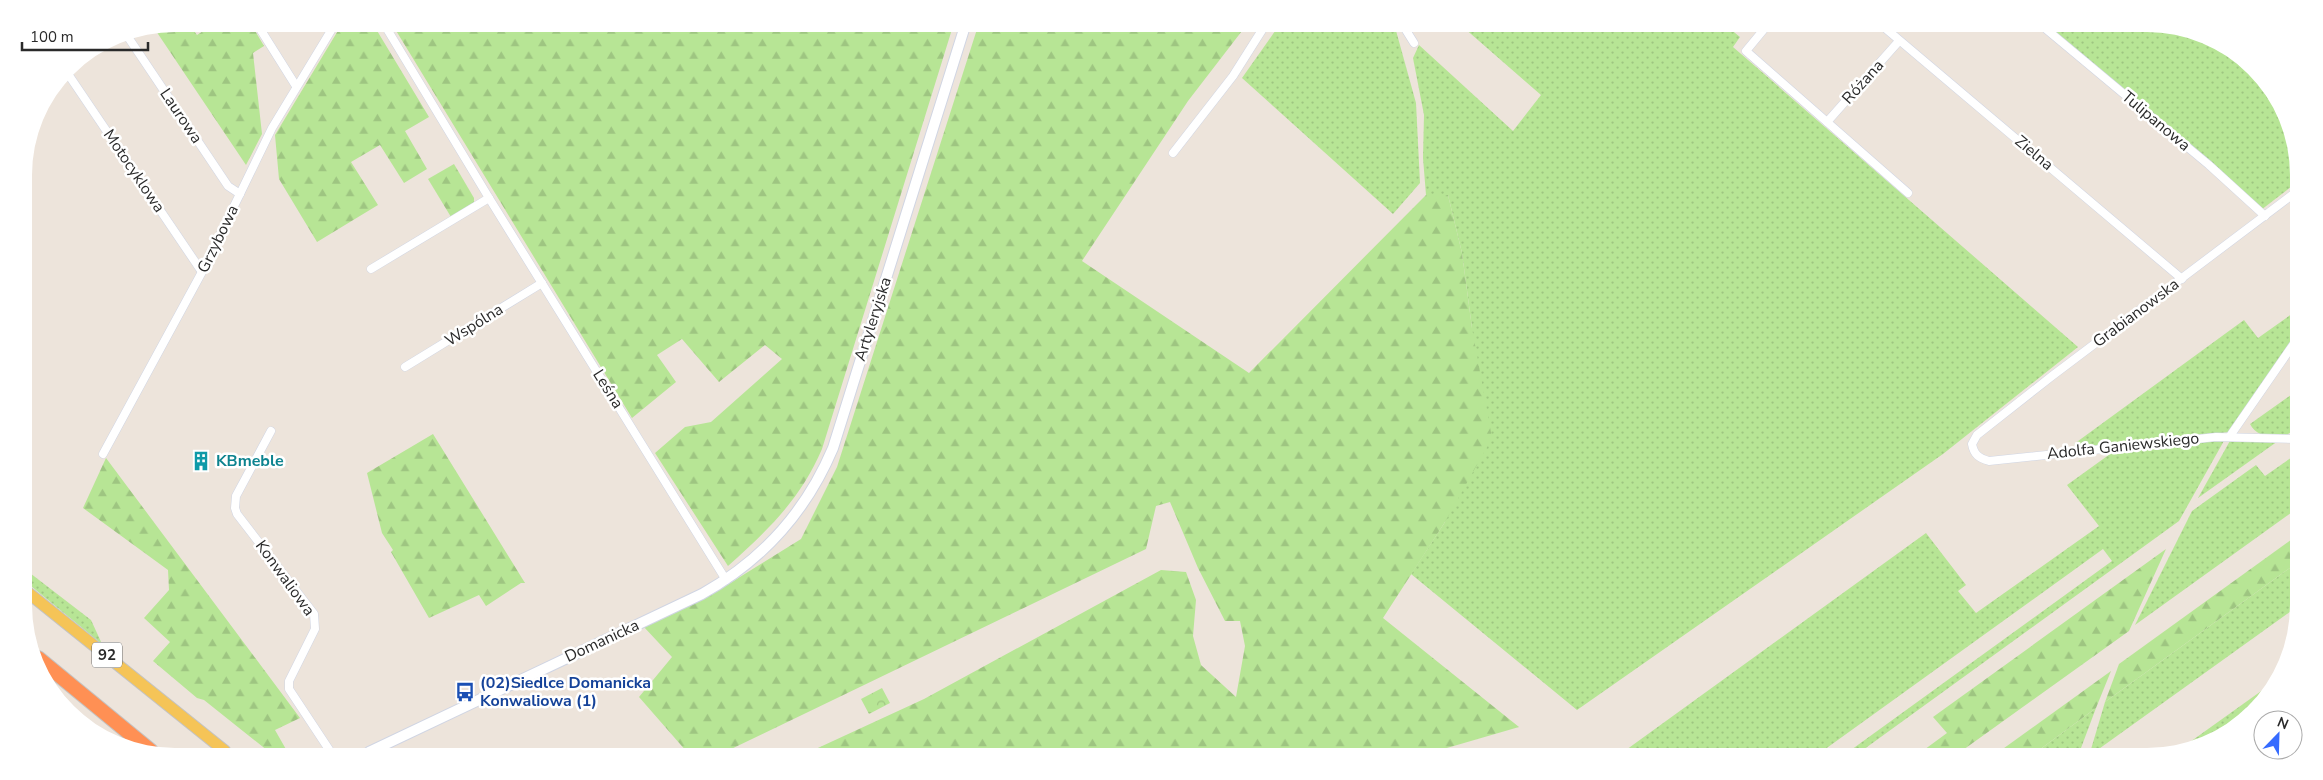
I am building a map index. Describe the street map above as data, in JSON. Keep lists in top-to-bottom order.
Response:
{
  "streets": {
    "main road": ["92"],
    "street": [
      "Różana",
      "Laurowa",
      "Tulipanowa",
      "Zielna",
      "Motocyklowa",
      "Grzybowa",
      "Grabianowska",
      "Artyleryjska",
      "Wspólna",
      "Leśna",
      "Adolfa Ganiewskiego",
      "Konwaliowa",
      "Domanicka"
    ]
  },
  "crossings": [
    ["Różana", "Zielna"],
    ["Laurowa", "Grzybowa"],
    ["Tulipanowa", "Grabianowska"],
    ["Zielna", "Grabianowska"],
    ["Motocyklowa", "Grzybowa"],
    ["Grabianowska", "Adolfa Ganiewskiego"],
    ["Artyleryjska", "Leśna"],
    ["Artyleryjska", "Domanicka"],
    ["Wspólna", "Leśna"],
    ["Leśna", "Domanicka"]
  ],
  "places": {
    "building": ["KBmeble"],
    "bus stop": ["(02)Siedlce Domanicka Konwaliowa (1)"]
  },
  "scale_bar": "100 m",
  "north": "top right"
}
